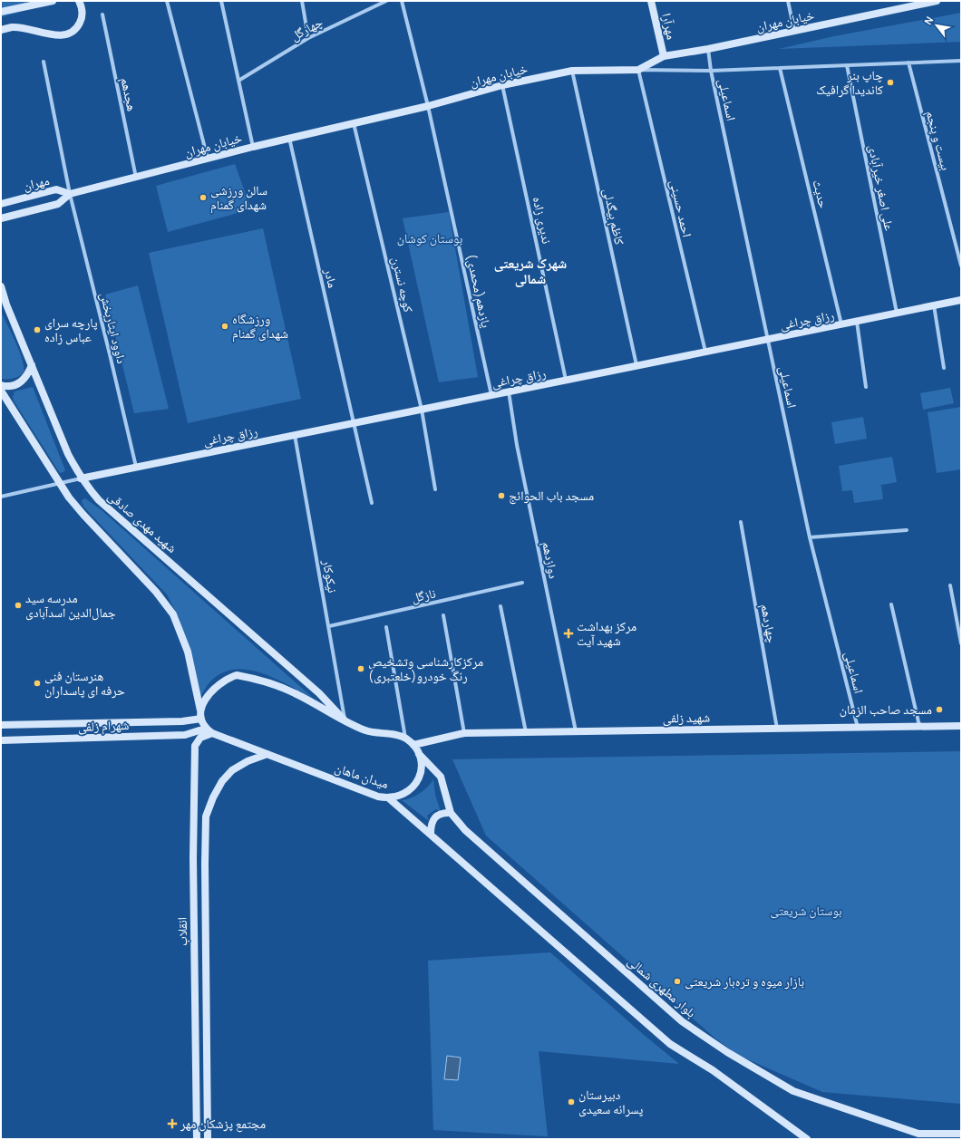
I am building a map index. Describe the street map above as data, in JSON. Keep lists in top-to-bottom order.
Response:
{
  "streets": {
    "main road": [
      "خیابان مهران",
      "مهرآرا",
      "مهران",
      "رزاق چراغی",
      "شهید مهدی صادقی",
      "شهید زلفی",
      "شهرام زلفی",
      "میدان ماهان",
      "انقلاب",
      "بلوار مطهری شمالی"
    ],
    "street": [
      "چهارگل",
      "هجدهم",
      "اسماعیلی",
      "بیست و پنجم",
      "علی اصغر خیرآبادی",
      "حدیث",
      "احمد حسینی",
      "کاظم بیگدلی",
      "ندیری زاده",
      "مادر",
      "کوچه نسترن",
      "یازدهم(محمدی)",
      "داوود ایثاربخش",
      "دوازدهم",
      "نیکوکار",
      "نازگل",
      "چهاردهم"
    ]
  },
  "crossings": [
    ["خیابان مهران", "مهرآرا"],
    ["خیابان مهران", "هجدهم"],
    ["خیابان مهران", "اسماعیلی"],
    ["خیابان مهران", "مهران"],
    ["خیابان مهران", "احمد حسینی"],
    ["خیابان مهران", "کاظم بیگدلی"],
    ["خیابان مهران", "ندیری زاده"],
    ["خیابان مهران", "مادر"],
    ["خیابان مهران", "کوچه نسترن"],
    ["خیابان مهران", "یازدهم(محمدی)"],
    ["خیابان مهران", "داوود ایثاربخش"],
    ["اسماعیلی", "رزاق چراغی"],
    ["اسماعیلی", "شهید زلفی"],
    ["مهران", "داوود ایثاربخش"],
    ["علی اصغر خیرآبادی", "رزاق چراغی"],
    ["حدیث", "رزاق چراغی"],
    ["احمد حسینی", "رزاق چراغی"],
    ["کاظم بیگدلی", "رزاق چراغی"],
    ["ندیری زاده", "رزاق چراغی"],
    ["مادر", "رزاق چراغی"],
    ["کوچه نسترن", "رزاق چراغی"],
    ["یازدهم(محمدی)", "رزاق چراغی"],
    ["رزاق چراغی", "داوود ایثاربخش"],
    ["رزاق چراغی", "شهید مهدی صادقی"],
    ["رزاق چراغی", "دوازدهم"],
    ["رزاق چراغی", "نیکوکار"],
    ["شهید مهدی صادقی", "نیکوکار"],
    ["شهید مهدی صادقی", "میدان ماهان"],
    ["دوازدهم", "شهید زلفی"],
    ["نیکوکار", "نازگل"],
    ["نیکوکار", "میدان ماهان"],
    ["چهاردهم", "شهید زلفی"],
    ["شهید زلفی", "میدان ماهان"],
    ["شهرام زلفی", "میدان ماهان"],
    ["میدان ماهان", "انقلاب"],
    ["میدان ماهان", "بلوار مطهری شمالی"]
  ],
  "districts": ["شهرک شریعتی شمالی"],
  "parks": ["بوستان کوشان", "بوستان شریعتی"],
  "places": {
    "other": [
      "چاپ بنر کاندیدا گرافیک",
      "سالن ورزشی شهدای گمنام",
      "ورزشگاه شهدای گمنام",
      "پارچه سرای عباس زاده",
      "مسجد باب الحوائج",
      "مدرسه سید جمال‌الدین اسدآبادی",
      "مرکزکارشناسی وتشخیص رنگ خودرو(خلعتبری)",
      "هنرستان فنی حرفه ای پاسداران",
      "مسجد صاحب الزمان",
      "بازار میوه و تره‌بار شریعتی",
      "دبیرستان پسرانه سعیدی"
    ],
    "health": ["مرکز بهداشت شهید آیت", "مجتمع پزشکان مهر"]
  },
  "north": "top left"
}
